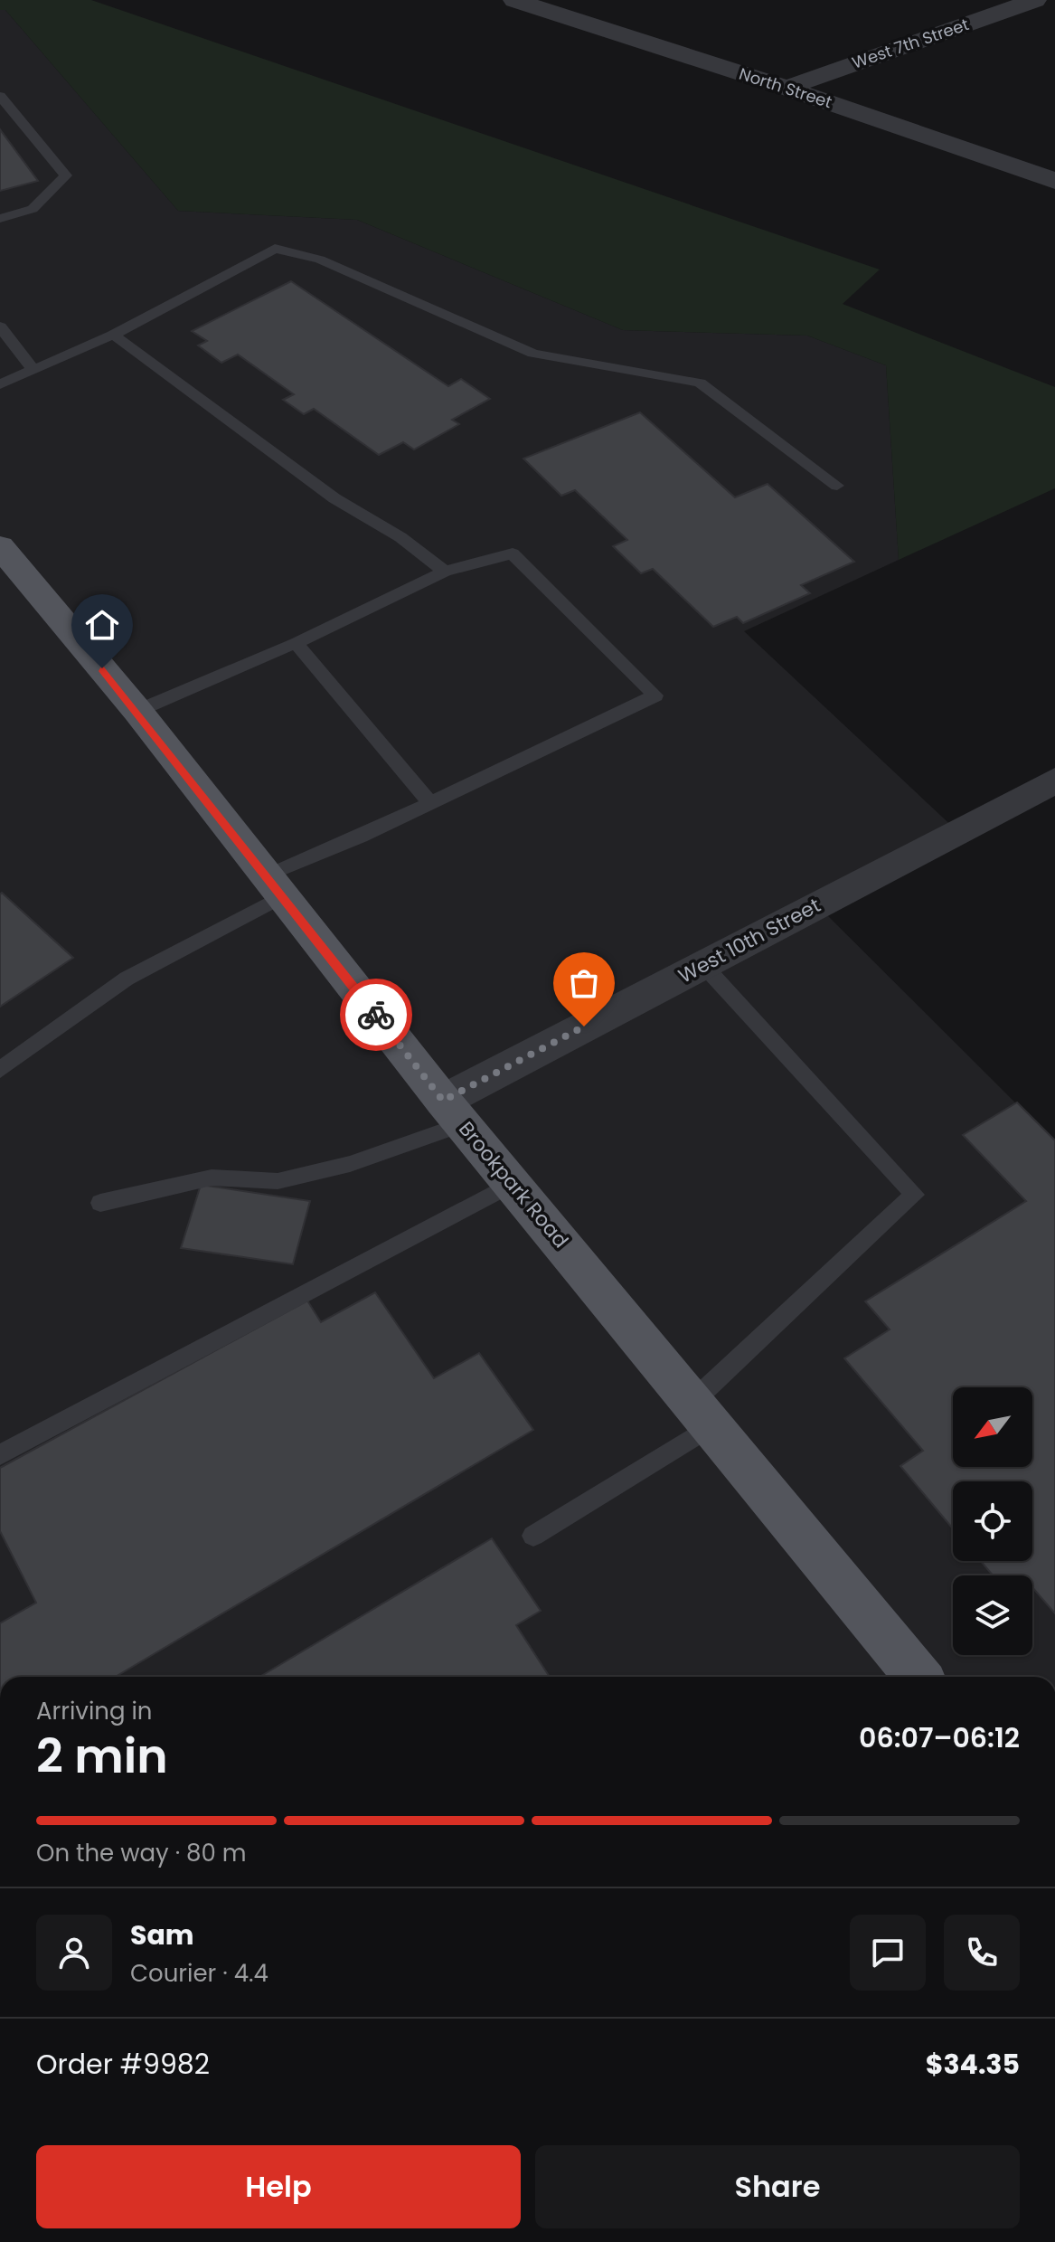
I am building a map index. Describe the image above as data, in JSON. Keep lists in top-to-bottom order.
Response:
{
  "streets": {
    "main road": ["Brookpark Road"],
    "street": ["West 7th Street", "North Street", "West 10th Street"]
  },
  "crossings": [
    ["West 7th Street", "North Street"],
    ["West 10th Street", "Brookpark Road"]
  ],
  "north": "bottom left",
  "page": {
    "heading": ["2 min", "Arriving in", "06:07–06:12"],
    "panel": [
      "Sam",
      "Courier · 4.4",
      "Order #9982",
      "$34.35"
    ],
    "bar": "On the way · 80 m",
    "buttons": ["Help", "Share"]
  }
}
